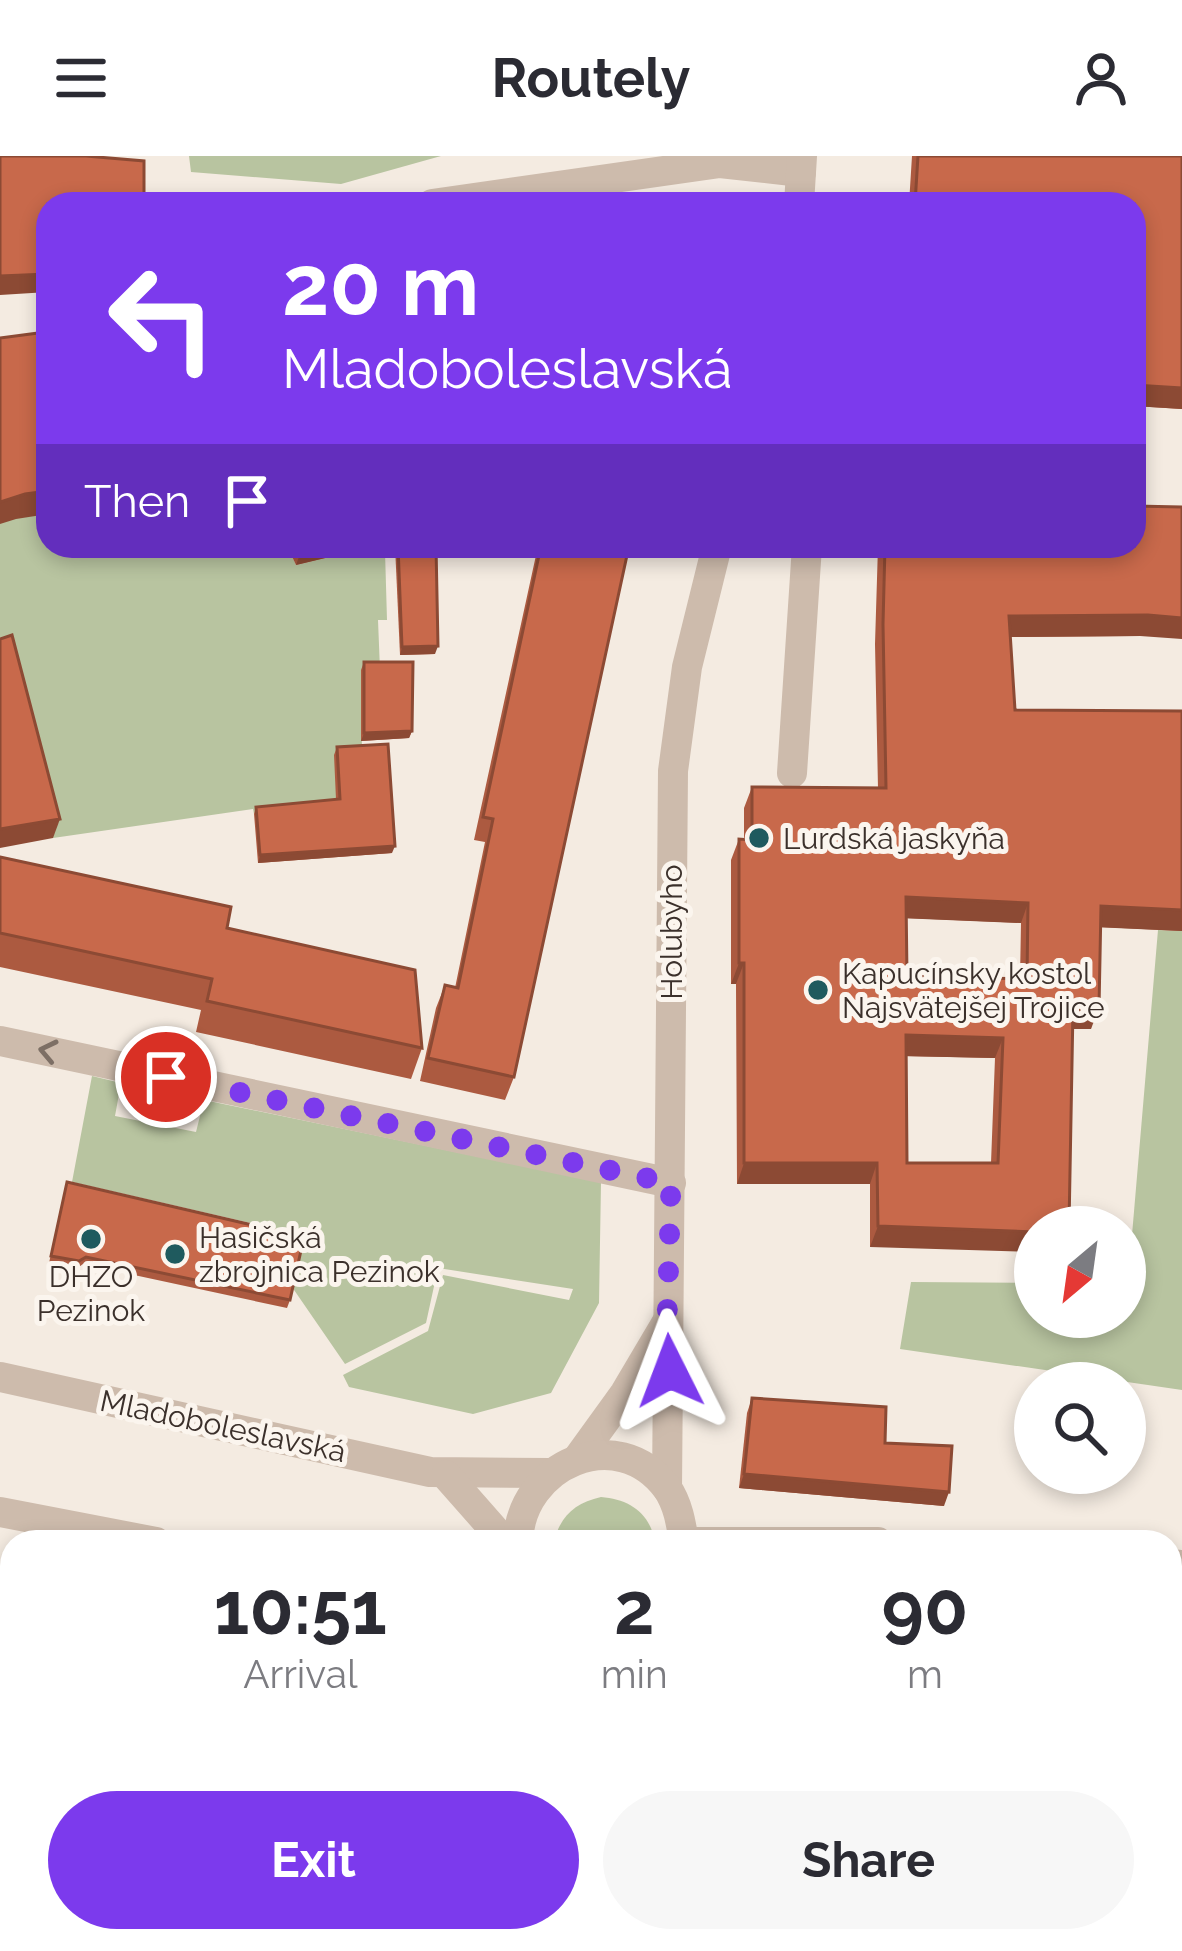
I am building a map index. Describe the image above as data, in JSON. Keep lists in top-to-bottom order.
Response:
{
  "streets": {
    "street": ["Holubyho", "Mladoboleslavská"]
  },
  "places": [
    "Lurdská jaskyňa",
    "Kapucínsky kostol Najsvätejšej Trojice",
    "DHZO Pezinok",
    "Hasičská zbrojnica Pezinok"
  ],
  "north": "bottom left",
  "page": {
    "header": "Routely",
    "turn": ["20 m", "Mladoboleslavská"],
    "then": "Then",
    "eta": [
      "10:51",
      "Arrival",
      "2",
      "min",
      "90",
      "m"
    ],
    "buttons": ["Exit", "Share"]
  }
}
